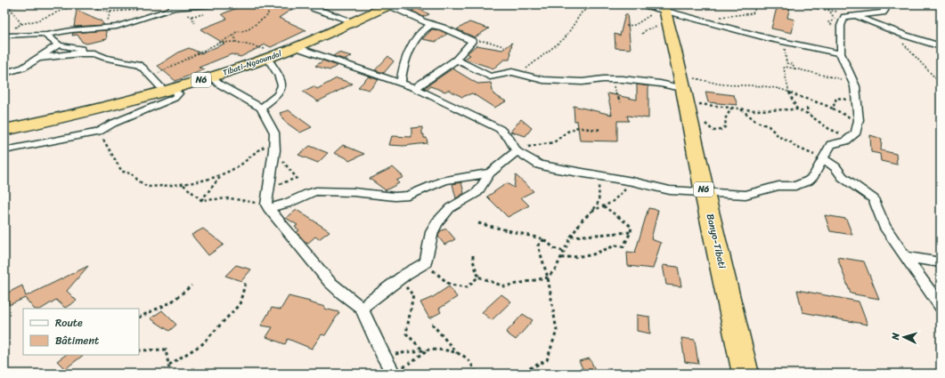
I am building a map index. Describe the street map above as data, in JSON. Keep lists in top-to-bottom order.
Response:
{
  "streets": {
    "highway": ["Tibati-Ngaoundal", "N6", "Banyo-Tibati"]
  },
  "legend": ["Route", "Bâtiment"],
  "north": "left"
}
